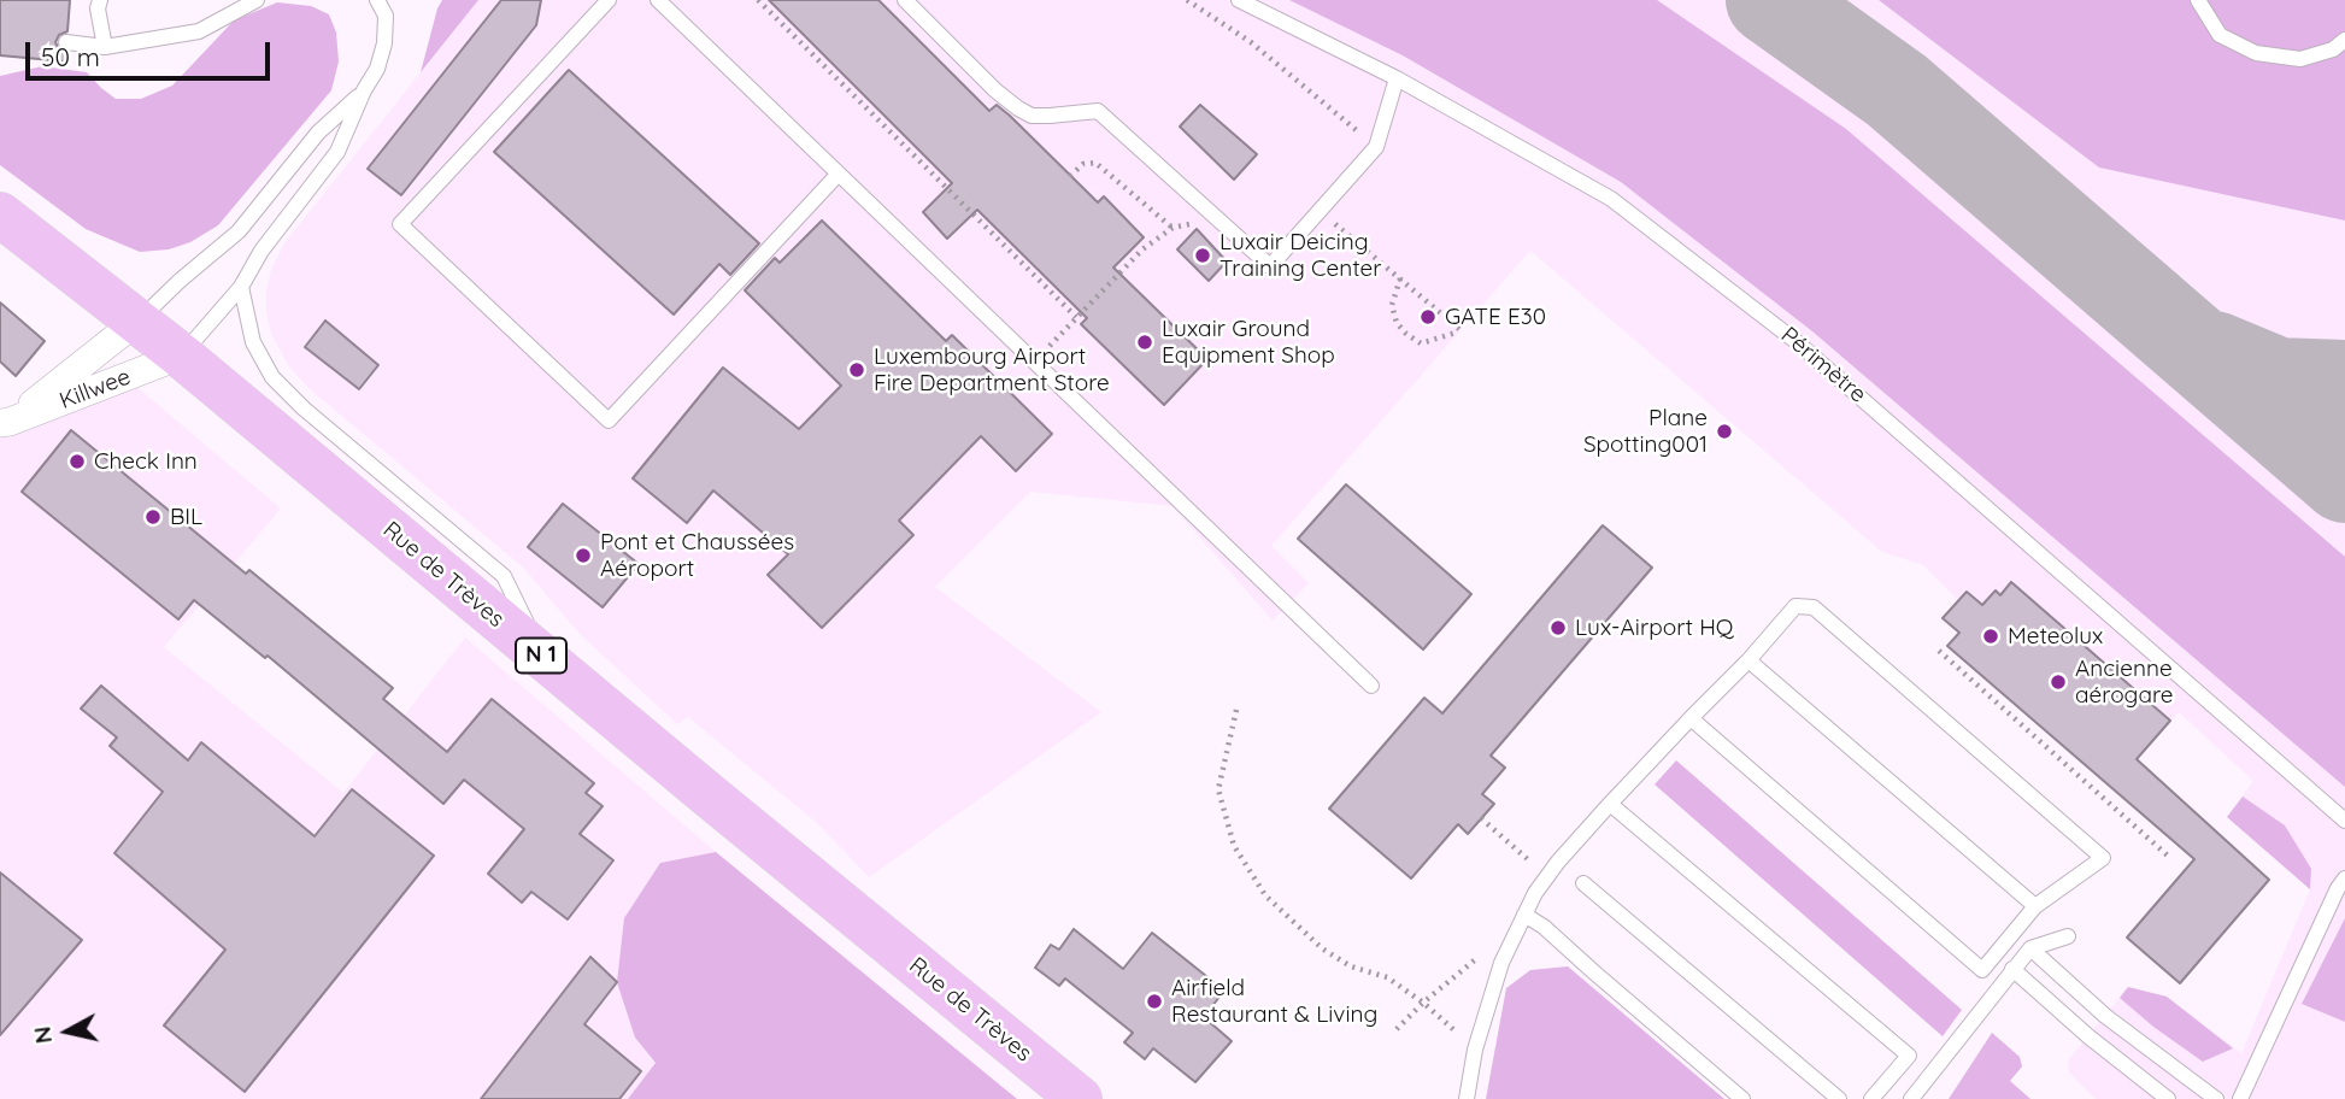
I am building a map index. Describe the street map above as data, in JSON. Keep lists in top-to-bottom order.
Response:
{
  "streets": {
    "main road": ["Rue de Trèves", "N 1"],
    "street": ["Killwee"],
    "lane": ["Périmètre"]
  },
  "crossings": [
    ["Killwee", "Rue de Trèves"]
  ],
  "places": [
    "Luxair Deicing Training Center",
    "GATE E30",
    "Luxair Ground Equipment Shop",
    "Luxembourg Airport Fire Department Store",
    "Plane Spotting001",
    "Check Inn",
    "BIL",
    "Pont et Chaussées Aéroport",
    "Lux-Airport HQ",
    "Meteolux",
    "Ancienne aérogare",
    "Airfield Restaurant & Living"
  ],
  "scale_bar": "50 m",
  "north": "left"
}
